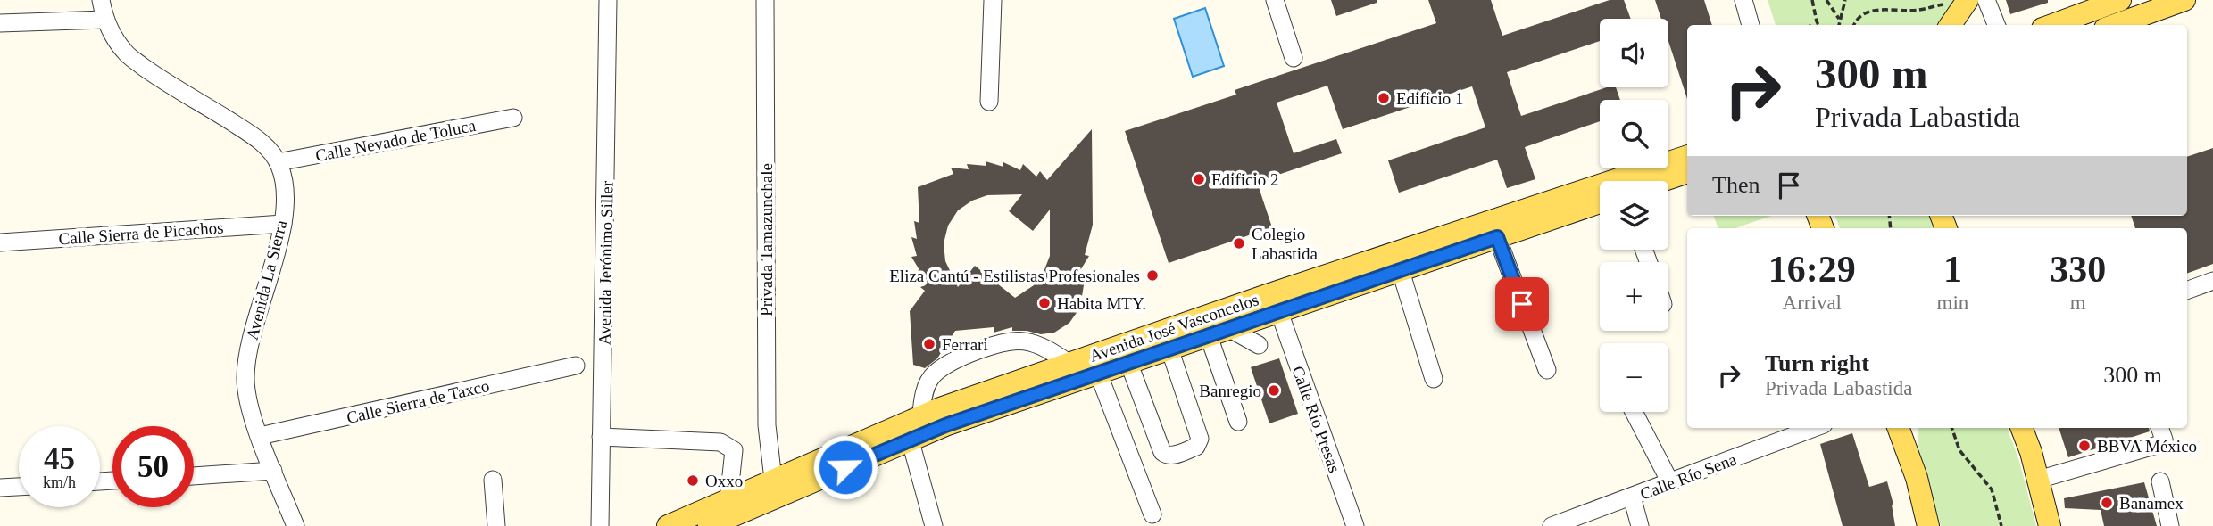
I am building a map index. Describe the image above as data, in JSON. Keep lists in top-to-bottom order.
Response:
{
  "streets": {
    "main road": ["Avenida José Vasconcelos"],
    "street": [
      "Calle Nevado de Toluca",
      "Calle Sierra de Picachos",
      "Privada Tamazunchale",
      "Avenida Jerónimo Siller",
      "Avenida La Sierra",
      "Calle Sierra de Taxco",
      "Calle Río Presas",
      "Calle Río Sena"
    ]
  },
  "crossings": [
    ["Calle Nevado de Toluca", "Avenida La Sierra"],
    ["Calle Sierra de Picachos", "Avenida La Sierra"],
    ["Privada Tamazunchale", "Avenida José Vasconcelos"],
    ["Avenida La Sierra", "Calle Sierra de Taxco"],
    ["Avenida José Vasconcelos", "Calle Río Presas"]
  ],
  "places": [
    "Edificio 1",
    "Edificio 2",
    "Colegio Labastida",
    "Eliza Cantú - Estilistas Profesionales",
    "Habita MTY.",
    "Ferrari",
    "Banregio",
    "BBVA México",
    "Oxxo",
    "Banamex"
  ],
  "page": {
    "map_buttons": ["+", "−"],
    "turn": ["300 m", "Privada Labastida"],
    "then": "Then",
    "eta": [
      "16:29",
      "Arrival",
      "1",
      "min",
      "330",
      "m"
    ],
    "list": [
      {
        "name": "Turn right",
        "note": "Privada Labastida",
        "value": "300 m"
      }
    ],
    "speed": "45 km/h",
    "limit": "50"
  }
}
